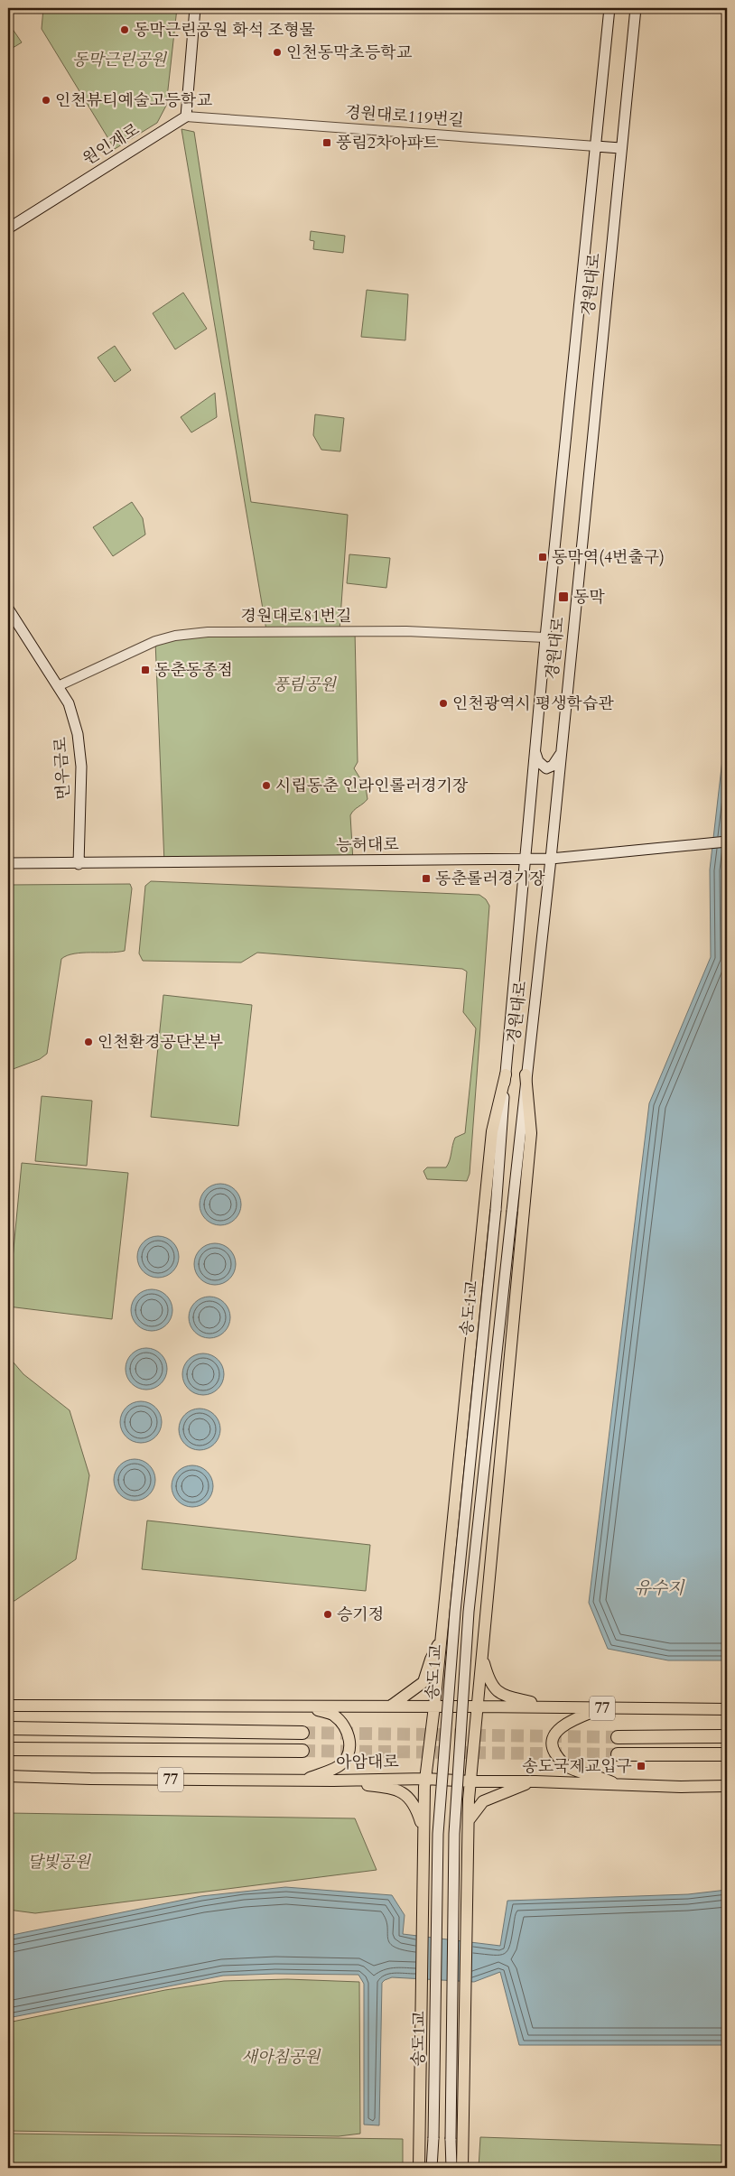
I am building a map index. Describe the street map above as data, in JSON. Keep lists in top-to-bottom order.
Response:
{
  "streets": {
    "main road": [
      "경원대로119번길",
      "원인재로",
      "경원대로",
      "먼우금로",
      "능허대로",
      "송도1교",
      "77",
      "아암대로"
    ],
    "street": ["경원대로81번길"]
  },
  "crossings": [
    ["경원대로119번길", "원인재로"],
    ["경원대로119번길", "경원대로"],
    ["경원대로", "경원대로81번길"],
    ["경원대로", "능허대로"],
    ["경원대로", "송도1교"],
    ["경원대로81번길", "먼우금로"],
    ["먼우금로", "능허대로"]
  ],
  "water": ["유수지"],
  "parks": [
    "동막근린공원",
    "풍림공원",
    "달빛공원",
    "새아침공원"
  ],
  "places": {
    "other": [
      "동막근린공원 화석 조형물",
      "인천동막초등학교",
      "인천뷰티예술고등학교",
      "인천광역시 평생학습관",
      "시립동춘 인라인롤러경기장",
      "인천환경공단본부",
      "승기정"
    ],
    "transit": [
      "풍림2차아파트",
      "동막역(4번출구)",
      "동막",
      "동춘동종점",
      "동춘롤러경기장",
      "송도국제교입구"
    ]
  }
}
